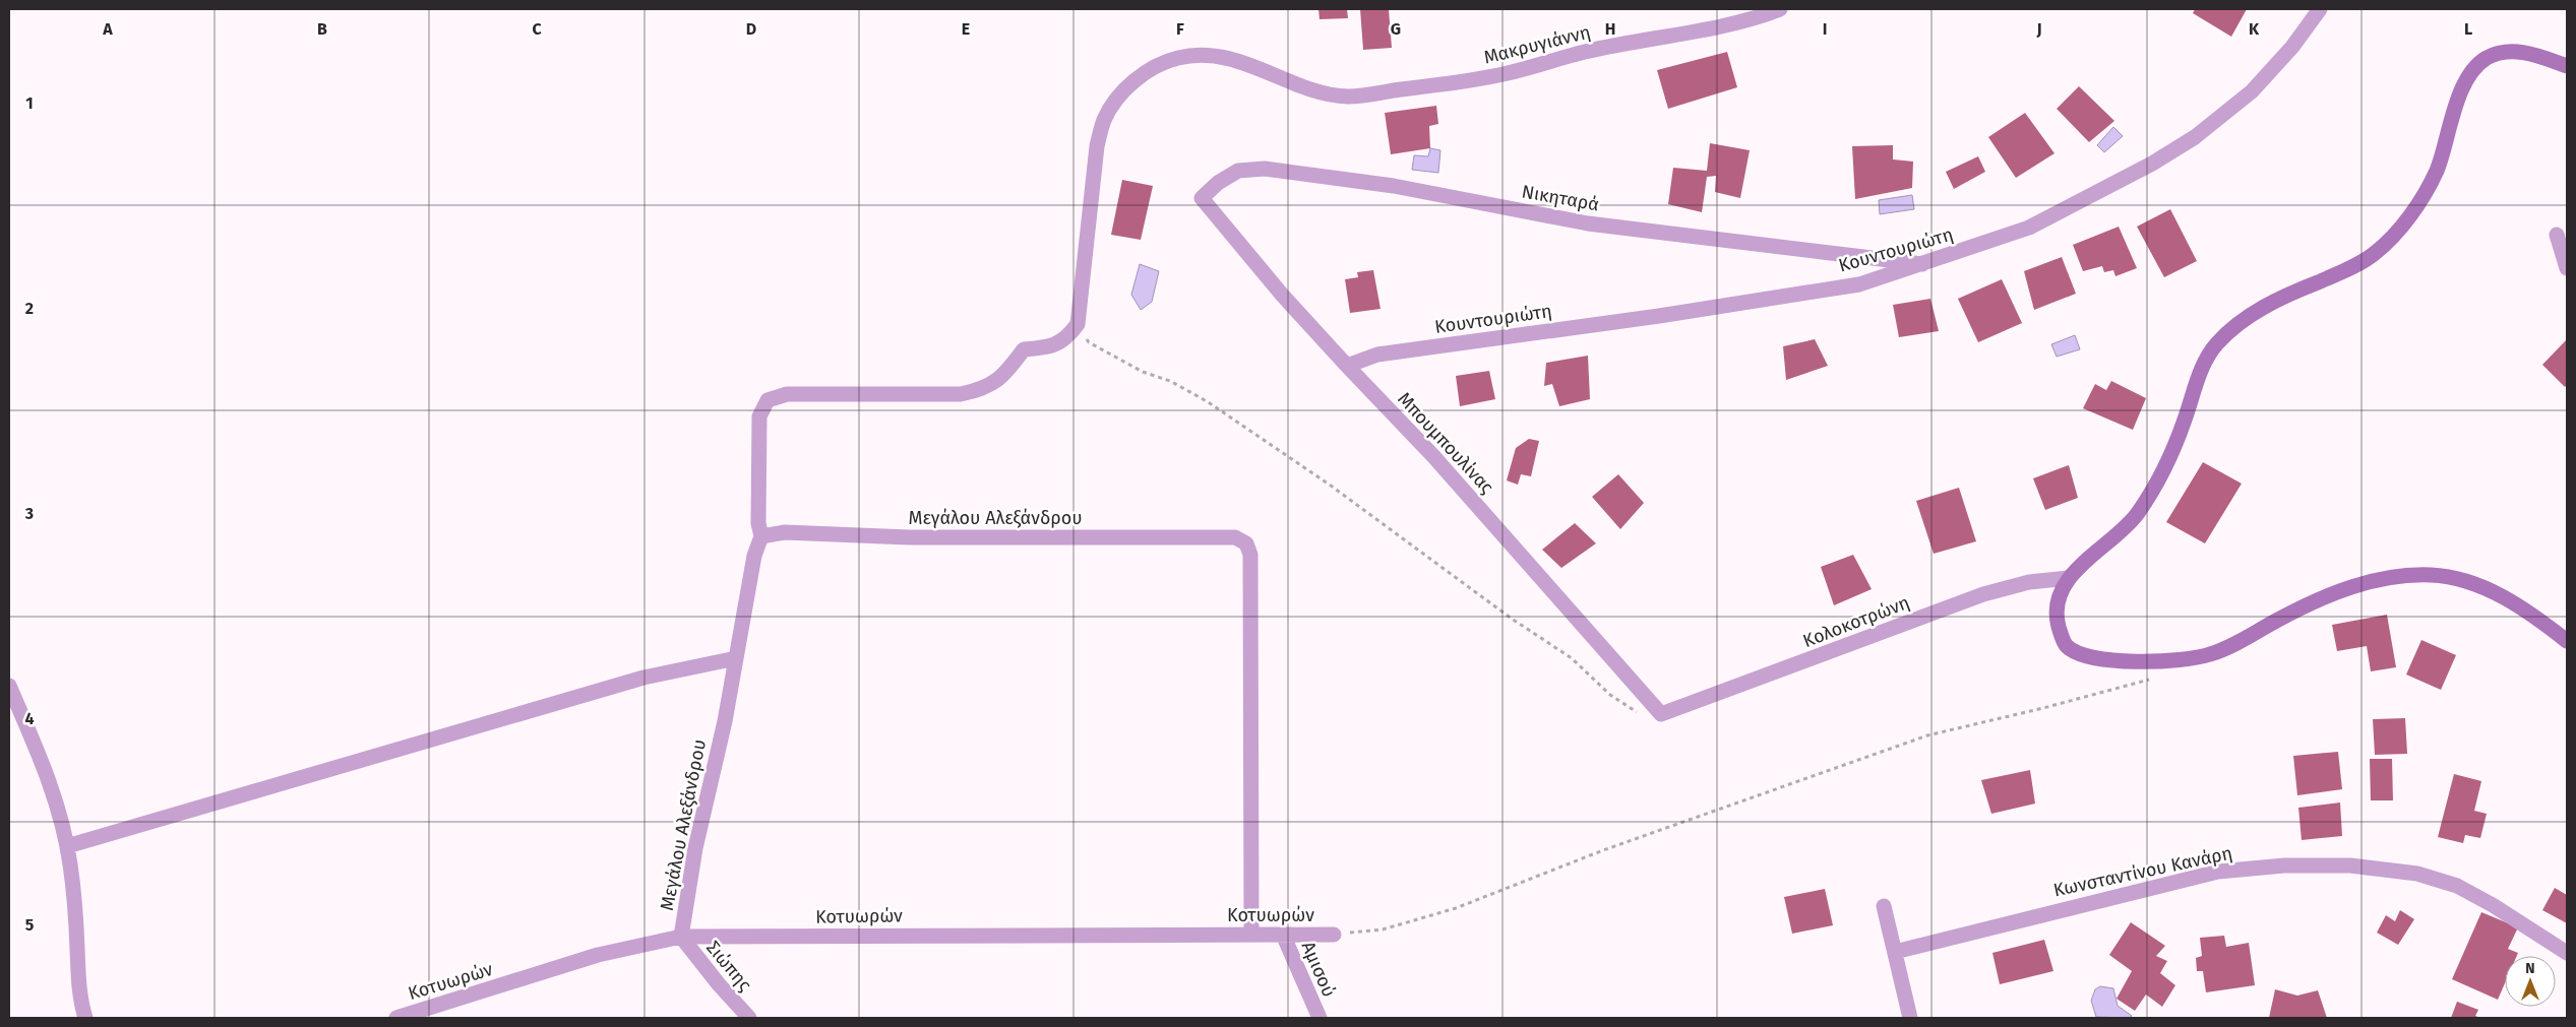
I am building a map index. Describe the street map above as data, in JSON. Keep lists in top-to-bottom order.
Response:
{
  "streets": {
    "street": [
      "Μακρυγιάννη",
      "Νικηταρά",
      "Κουντουριώτη",
      "Μπουμπουλίνας",
      "Μεγάλου Αλεξάνδρου",
      "Κολοκοτρώνη",
      "Κωνσταντίνου Κανάρη",
      "Κοτυωρών",
      "Σιώπης",
      "Αμισού"
    ]
  },
  "crossings": [
    ["Νικηταρά", "Κουντουριώτη"],
    ["Νικηταρά", "Μπουμπουλίνας"],
    ["Κουντουριώτη", "Μπουμπουλίνας"],
    ["Μπουμπουλίνας", "Κολοκοτρώνη"],
    ["Μεγάλου Αλεξάνδρου", "Κοτυωρών"],
    ["Μεγάλου Αλεξάνδρου", "Σιώπης"],
    ["Κοτυωρών", "Σιώπης"],
    ["Κοτυωρών", "Αμισού"]
  ],
  "north": "top",
  "grid": {
    "columns": [
      "A",
      "B",
      "C",
      "D",
      "E",
      "F",
      "G",
      "H",
      "I",
      "J",
      "K",
      "L"
    ],
    "rows": [
      "1",
      "2",
      "3",
      "4",
      "5"
    ]
  }
}
